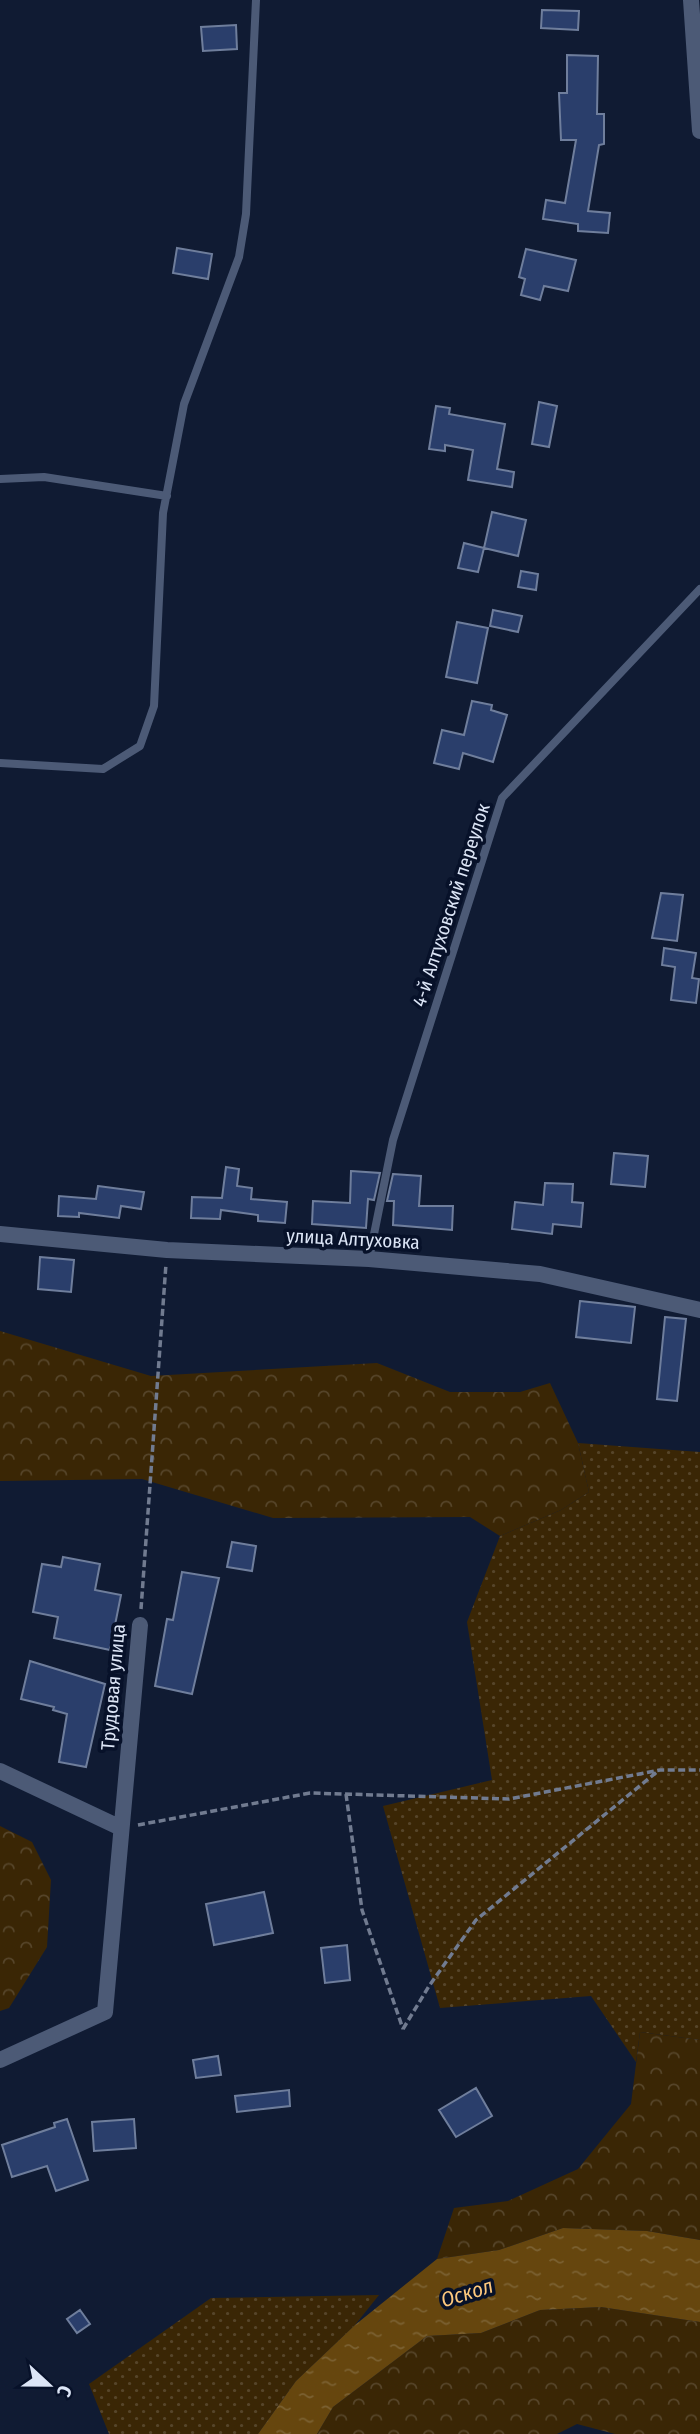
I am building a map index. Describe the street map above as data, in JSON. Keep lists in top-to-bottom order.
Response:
{
  "streets": {
    "street": ["улица Алтуховка", "Трудовая улица"],
    "lane": ["4-й Алтуховский переулок"]
  },
  "crossings": [
    ["4-й Алтуховский переулок", "улица Алтуховка"],
    ["улица Алтуховка", "Трудовая улица"]
  ],
  "water": ["Оскол"],
  "north": "right"
}
